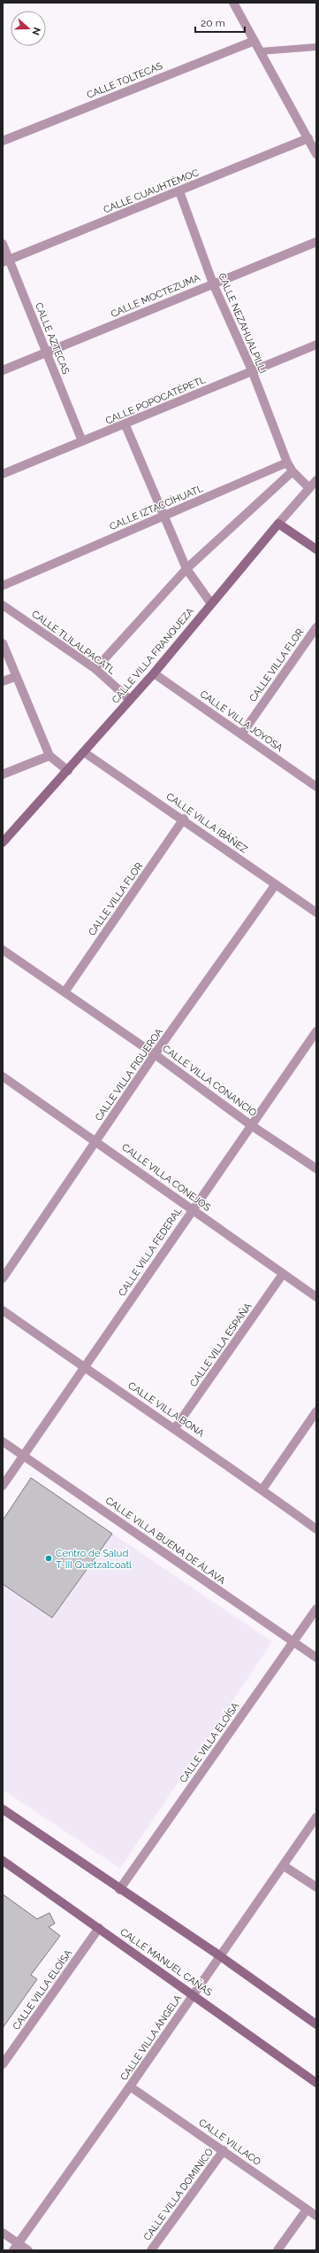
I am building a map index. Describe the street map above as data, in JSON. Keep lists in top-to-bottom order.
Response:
{
  "streets": {
    "street": [
      "CALLE TOLTECAS",
      "CALLE CUAUHTÉMOC",
      "CALLE MOCTEZUMA",
      "CALLE NEZAHUALPILLI",
      "CALLE AZTECAS",
      "CALLE POPOCATÉPETL",
      "CALLE IZTACCÍHUATL",
      "CALLE TLILALPACATL",
      "CALLE VILLA FRANQUEZA",
      "CALLE VILLA FLOR",
      "CALLE VILLA JOYOSA",
      "CALLE VILLA IBÁÑEZ",
      "CALLE VILLA FIGUEROA",
      "CALLE VILLA CONANCIO",
      "CALLE VILLA CONEJOS",
      "CALLE VILLA FEDERAL",
      "CALLE VILLA ESPAÑA",
      "CALLE VILLA BONA",
      "CALLE VILLA BUENA DE ÁLAVA",
      "CALLE VILLA ELOÍSA",
      "CALLE MANUEL CAÑAS",
      "CALLE VILLA ÁNGELA",
      "CALLE VILLACO",
      "CALLE VILLA DOMINICO"
    ]
  },
  "crossings": [
    ["CALLE CUAUHTÉMOC", "CALLE NEZAHUALPILLI"],
    ["CALLE CUAUHTÉMOC", "CALLE AZTECAS"],
    ["CALLE MOCTEZUMA", "CALLE NEZAHUALPILLI"],
    ["CALLE MOCTEZUMA", "CALLE AZTECAS"],
    ["CALLE NEZAHUALPILLI", "CALLE POPOCATÉPETL"],
    ["CALLE NEZAHUALPILLI", "CALLE IZTACCÍHUATL"],
    ["CALLE AZTECAS", "CALLE POPOCATÉPETL"],
    ["CALLE TLILALPACATL", "CALLE VILLA FRANQUEZA"],
    ["CALLE VILLA FRANQUEZA", "CALLE VILLA JOYOSA"],
    ["CALLE VILLA FRANQUEZA", "CALLE VILLA IBÁÑEZ"],
    ["CALLE VILLA FLOR", "CALLE VILLA JOYOSA"],
    ["CALLE VILLA FLOR", "CALLE VILLA IBÁÑEZ"],
    ["CALLE VILLA FLOR", "CALLE VILLA CONANCIO"],
    ["CALLE VILLA IBÁÑEZ", "CALLE VILLA FIGUEROA"],
    ["CALLE VILLA FIGUEROA", "CALLE VILLA CONANCIO"],
    ["CALLE VILLA FIGUEROA", "CALLE VILLA CONEJOS"],
    ["CALLE VILLA CONANCIO", "CALLE VILLA FEDERAL"],
    ["CALLE VILLA CONEJOS", "CALLE VILLA FEDERAL"],
    ["CALLE VILLA CONEJOS", "CALLE VILLA ESPAÑA"],
    ["CALLE VILLA FEDERAL", "CALLE VILLA BONA"],
    ["CALLE VILLA FEDERAL", "CALLE VILLA BUENA DE ÁLAVA"],
    ["CALLE VILLA ESPAÑA", "CALLE VILLA BONA"],
    ["CALLE VILLA BUENA DE ÁLAVA", "CALLE VILLA ELOÍSA"],
    ["CALLE VILLA ELOÍSA", "CALLE MANUEL CAÑAS"],
    ["CALLE MANUEL CAÑAS", "CALLE VILLA ÁNGELA"],
    ["CALLE VILLA ÁNGELA", "CALLE VILLACO"],
    ["CALLE VILLACO", "CALLE VILLA DOMINICO"]
  ],
  "places": ["Centro de Salud T-III Quetzalcoatl"],
  "scale_bar": "20 m",
  "north": "right"
}
